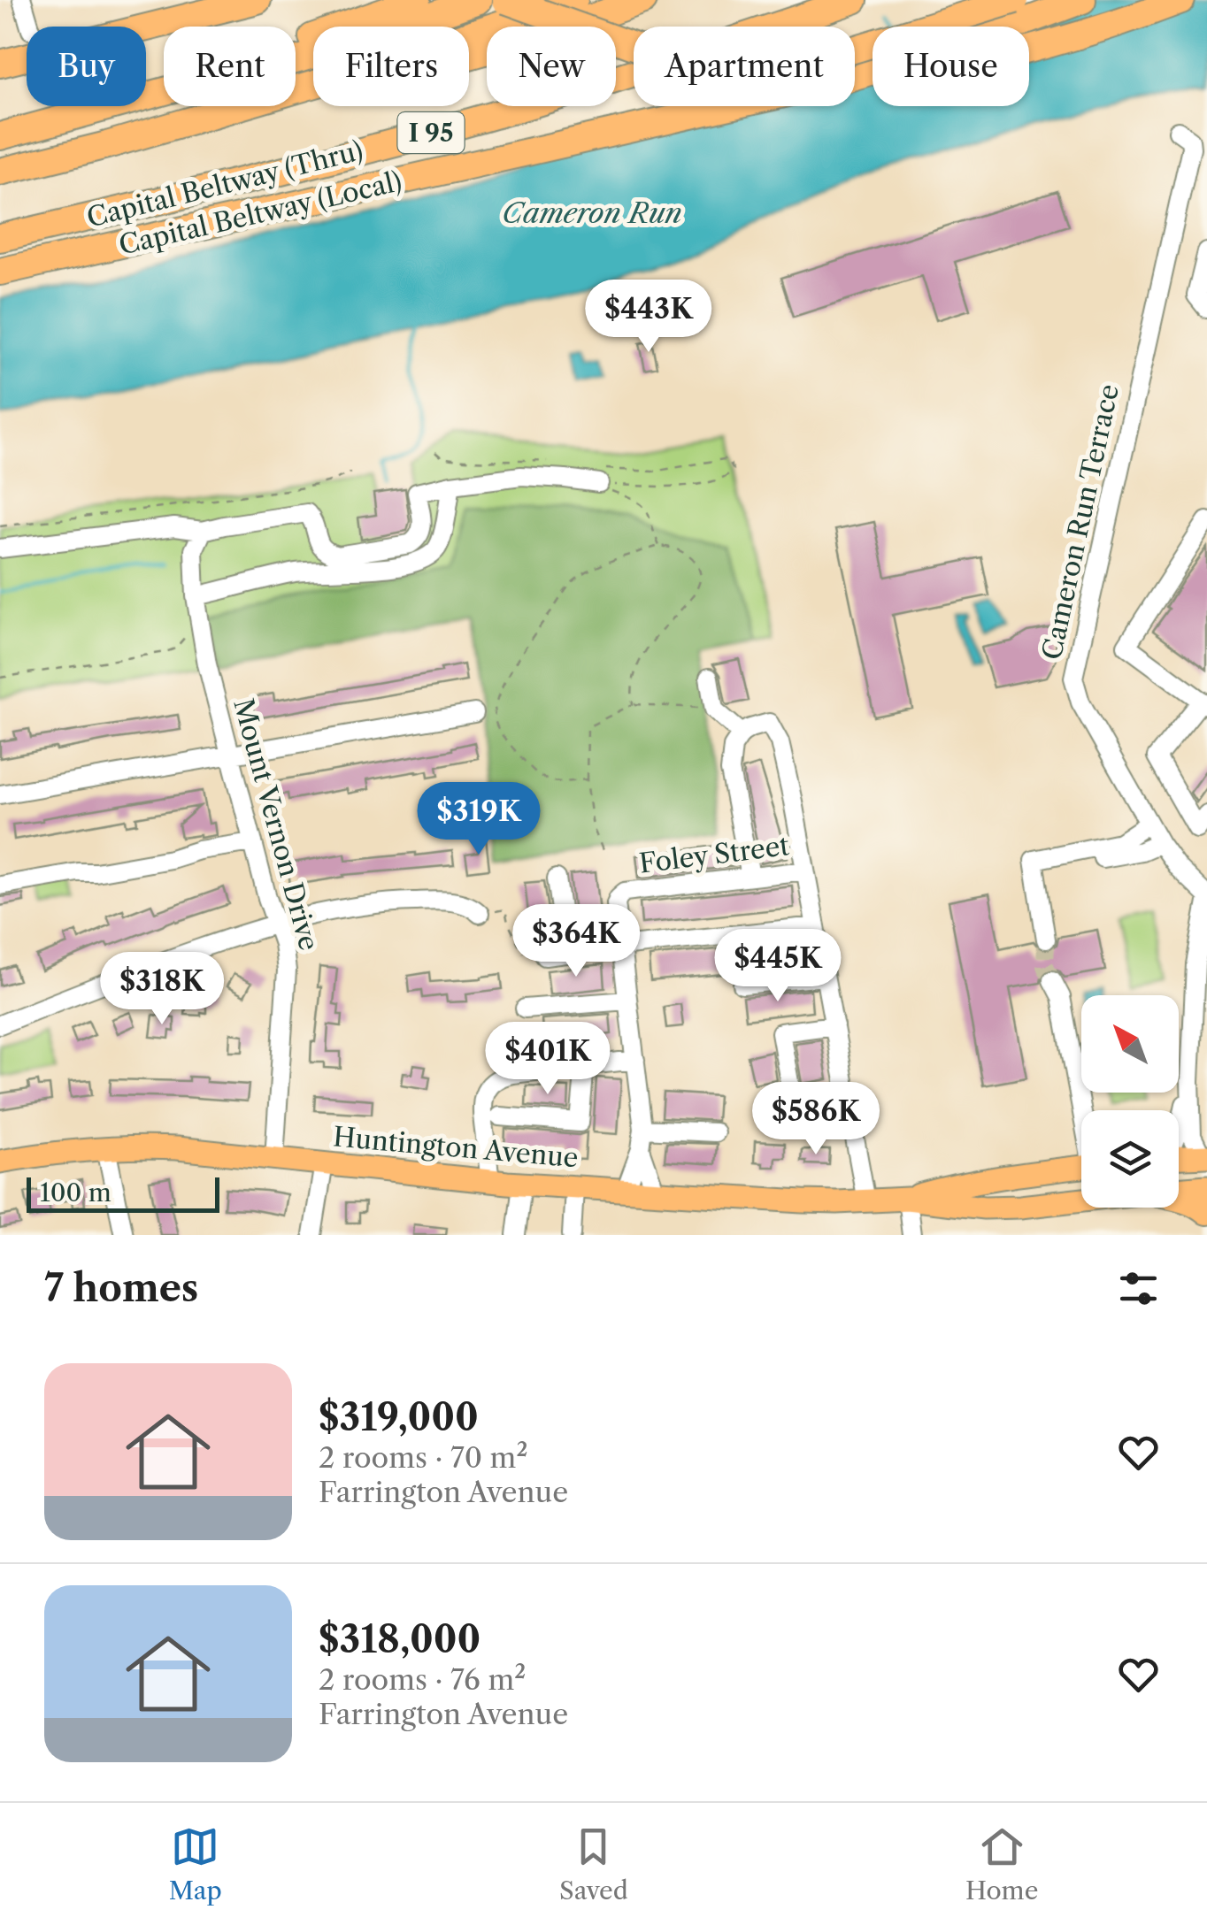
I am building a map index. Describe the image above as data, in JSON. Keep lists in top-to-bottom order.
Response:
{
  "streets": {
    "highway": ["I 95", "Capital Beltway (Thru)", "Capital Beltway (Local)"],
    "main road": ["Huntington Avenue"],
    "street": ["Cameron Run Terrace", "Mount Vernon Drive", "Foley Street"]
  },
  "crossings": [
    ["Mount Vernon Drive", "Huntington Avenue"],
    ["Foley Street", "Huntington Avenue"]
  ],
  "water": ["Cameron Run"],
  "scale_bar": "100 m",
  "north": "top left",
  "page": {
    "chip": [
      "Buy",
      "Rent",
      "Filters",
      "New",
      "Apartment",
      "House"
    ],
    "price": [
      "$443K",
      "$319K",
      "$364K",
      "$445K",
      "$318K",
      "$401K",
      "$586K"
    ],
    "scale": "100 m",
    "heading": "7 homes",
    "list": [
      {
        "name": "$319,000",
        "note": "2 rooms · 70 m² · Farrington Avenue"
      },
      {
        "name": "$318,000",
        "note": "2 rooms · 76 m² · Farrington Avenue"
      }
    ],
    "tabs": ["Map", "Saved", "Home"]
  }
}
